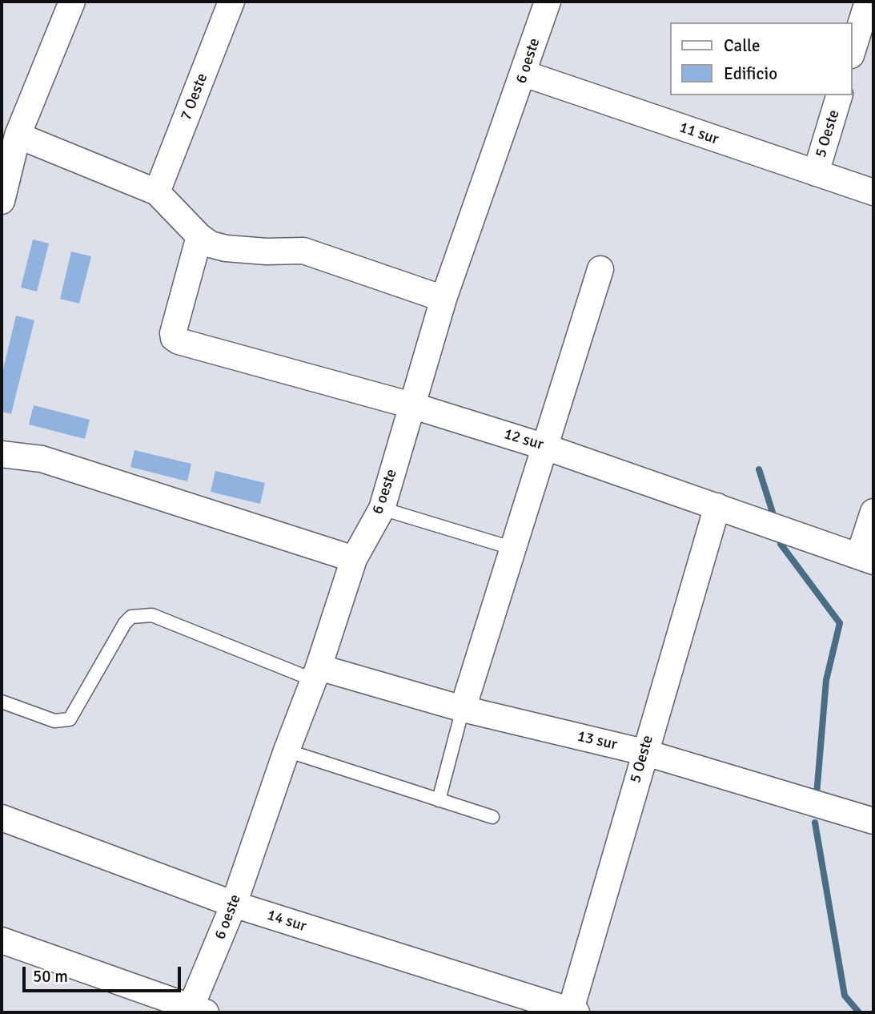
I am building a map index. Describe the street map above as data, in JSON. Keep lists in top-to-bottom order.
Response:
{
  "streets": {
    "street": [
      "6 oeste",
      "7 Oeste",
      "11 sur",
      "5 Oeste",
      "12 sur",
      "13 sur",
      "14 sur"
    ]
  },
  "crossings": [
    ["6 oeste", "11 sur"],
    ["6 oeste", "12 sur"],
    ["6 oeste", "13 sur"],
    ["6 oeste", "14 sur"],
    ["11 sur", "5 Oeste"],
    ["5 Oeste", "12 sur"],
    ["5 Oeste", "13 sur"],
    ["5 Oeste", "14 sur"]
  ],
  "legend": ["Calle", "Edificio"],
  "scale_bar": "50 m"
}
